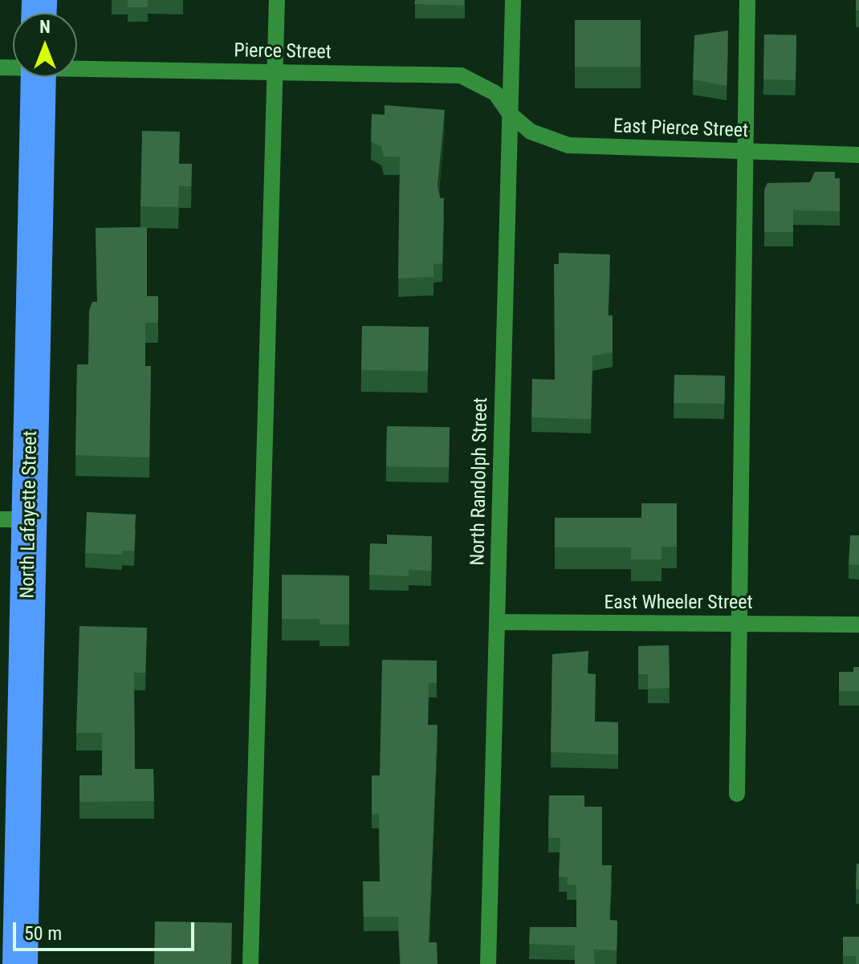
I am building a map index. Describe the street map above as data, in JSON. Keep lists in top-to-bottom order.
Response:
{
  "streets": {
    "highway": ["North Lafayette Street"],
    "street": [
      "Pierce Street",
      "East Pierce Street",
      "North Randolph Street",
      "East Wheeler Street"
    ]
  },
  "crossings": [
    ["Pierce Street", "East Pierce Street"],
    ["Pierce Street", "North Randolph Street"],
    ["East Pierce Street", "North Randolph Street"],
    ["North Randolph Street", "East Wheeler Street"]
  ],
  "scale_bar": "50 m",
  "north": "top"
}
